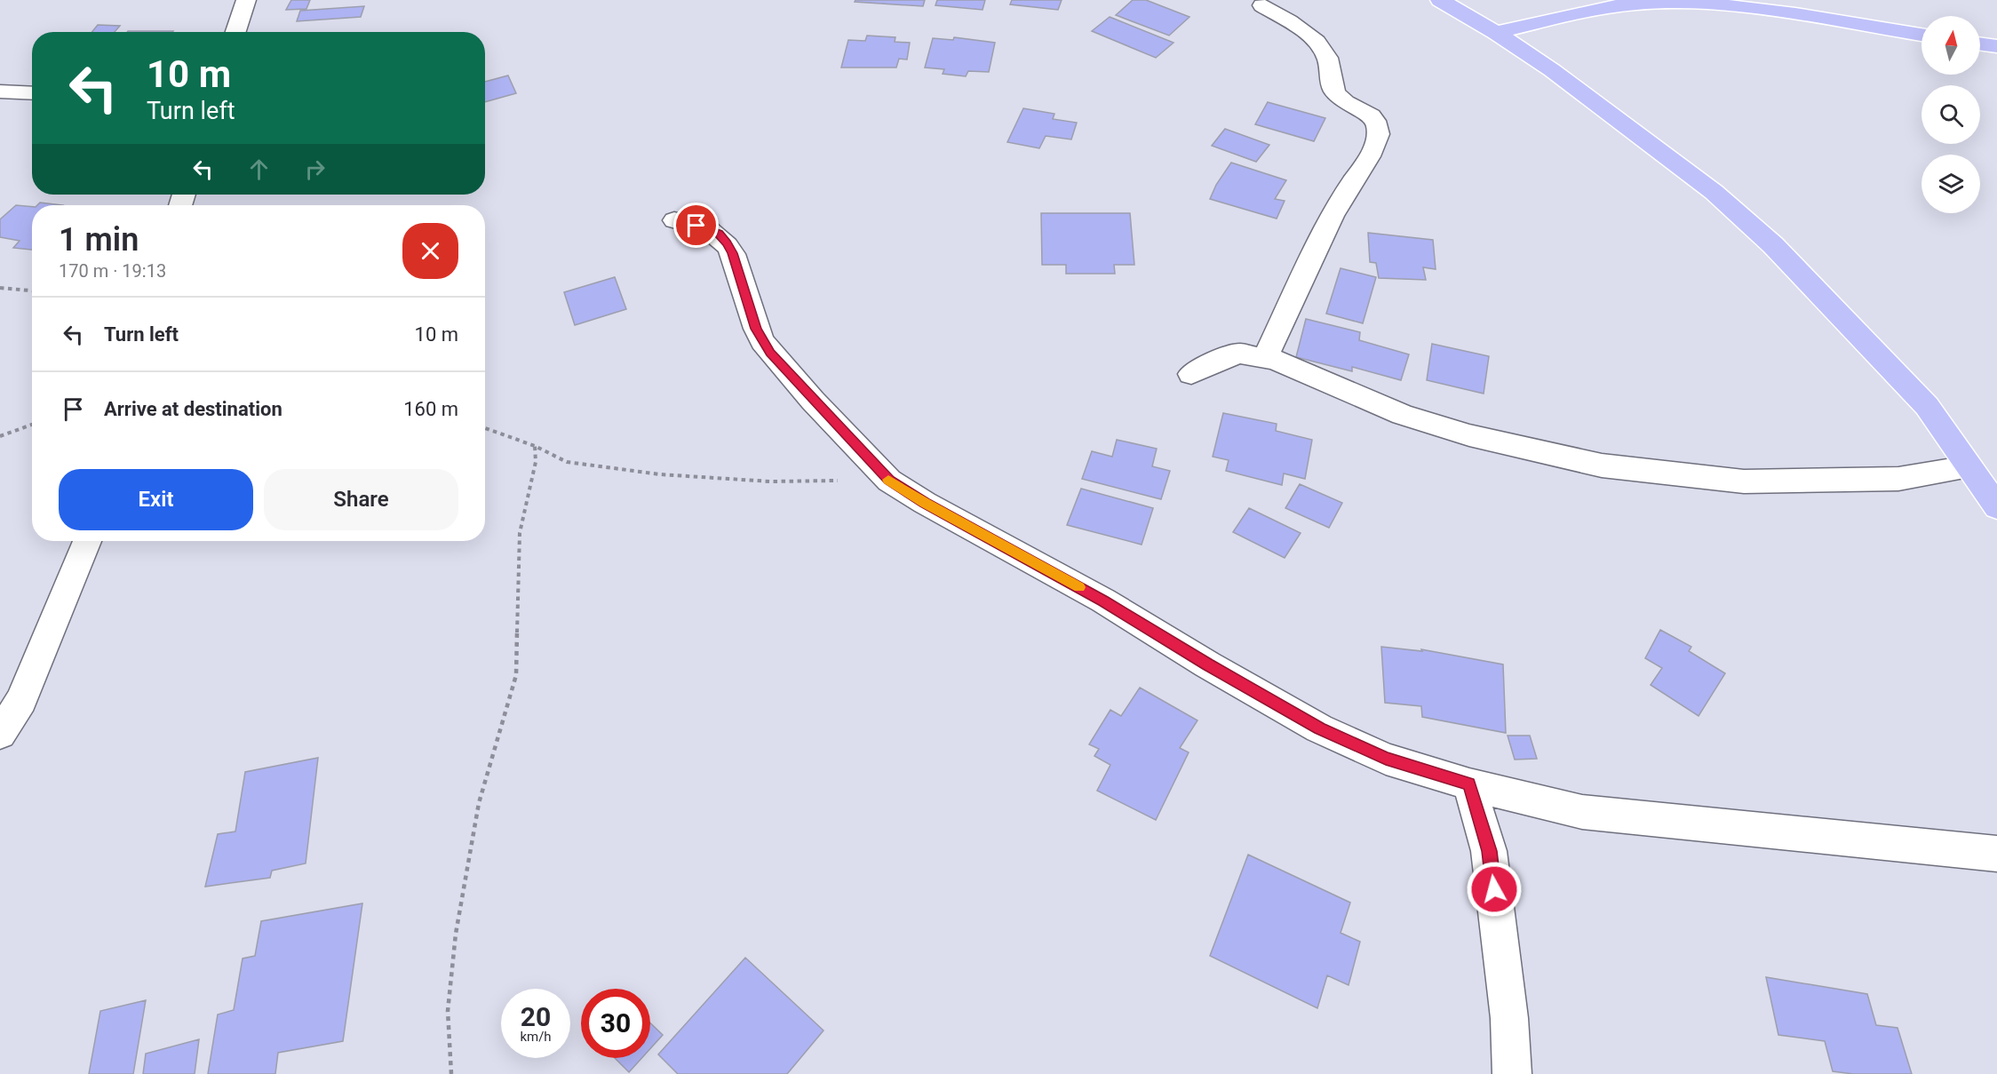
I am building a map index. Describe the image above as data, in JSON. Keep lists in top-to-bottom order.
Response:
{
  "north": "top",
  "page": {
    "turn": ["10 m", "Turn left"],
    "heading": ["1 min", "170 m · 19:13"],
    "list": [
      {
        "name": "Turn left",
        "value": "10 m"
      },
      {
        "name": "Arrive at destination",
        "value": "160 m"
      }
    ],
    "buttons": ["Exit", "Share"],
    "speed": "20 km/h",
    "limit": "30"
  }
}
